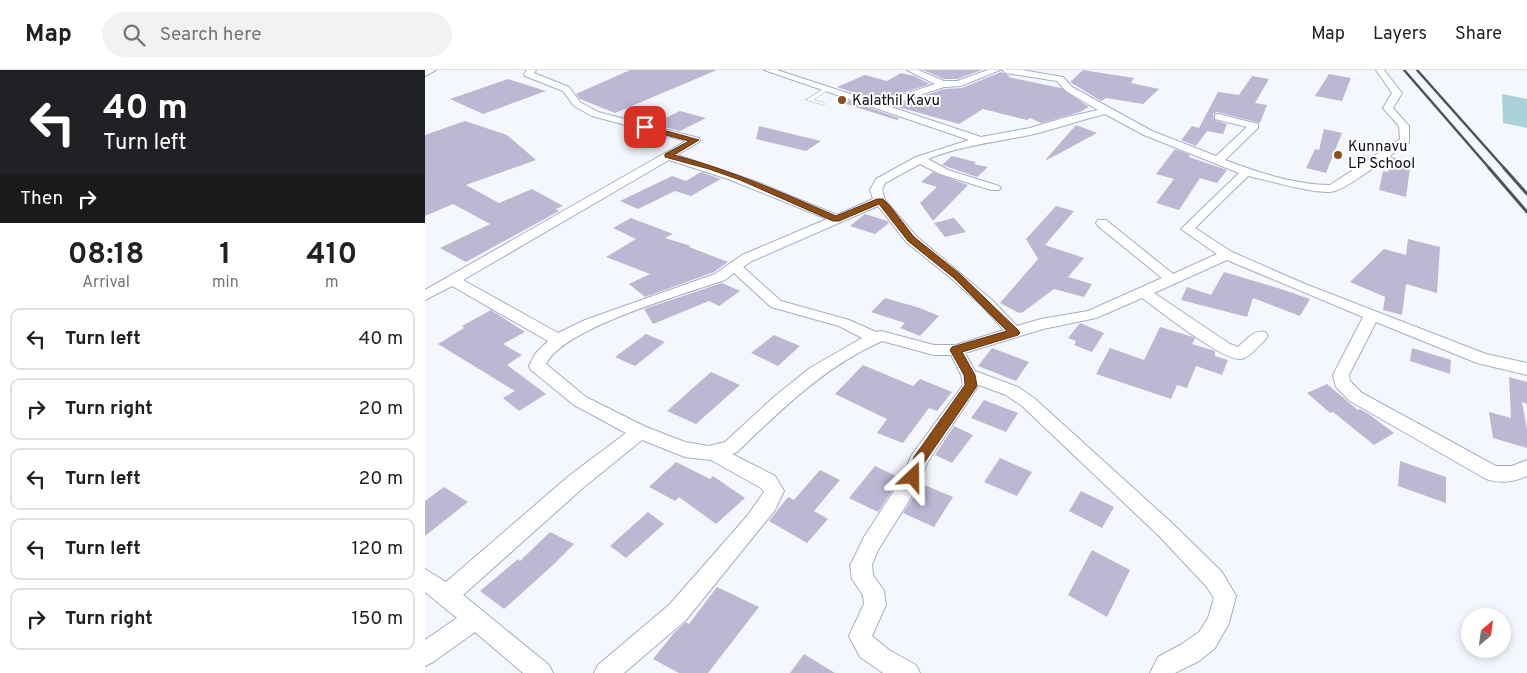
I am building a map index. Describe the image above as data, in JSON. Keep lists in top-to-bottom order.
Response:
{
  "places": ["Kalathil Kavu", "Kunnavu LP School"],
  "north": "top right",
  "page": {
    "header": "Map",
    "search": "Search here",
    "nav": ["Map", "Layers", "Share"],
    "turn": ["40 m", "Turn left"],
    "then": "Then",
    "eta": [
      "08:18",
      "Arrival",
      "1",
      "min",
      "410",
      "m"
    ],
    "list": [
      {
        "name": "Turn left",
        "value": "40 m"
      },
      {
        "name": "Turn right",
        "value": "20 m"
      },
      {
        "name": "Turn left",
        "value": "20 m"
      },
      {
        "name": "Turn left",
        "value": "120 m"
      },
      {
        "name": "Turn right",
        "value": "150 m"
      }
    ]
  }
}
